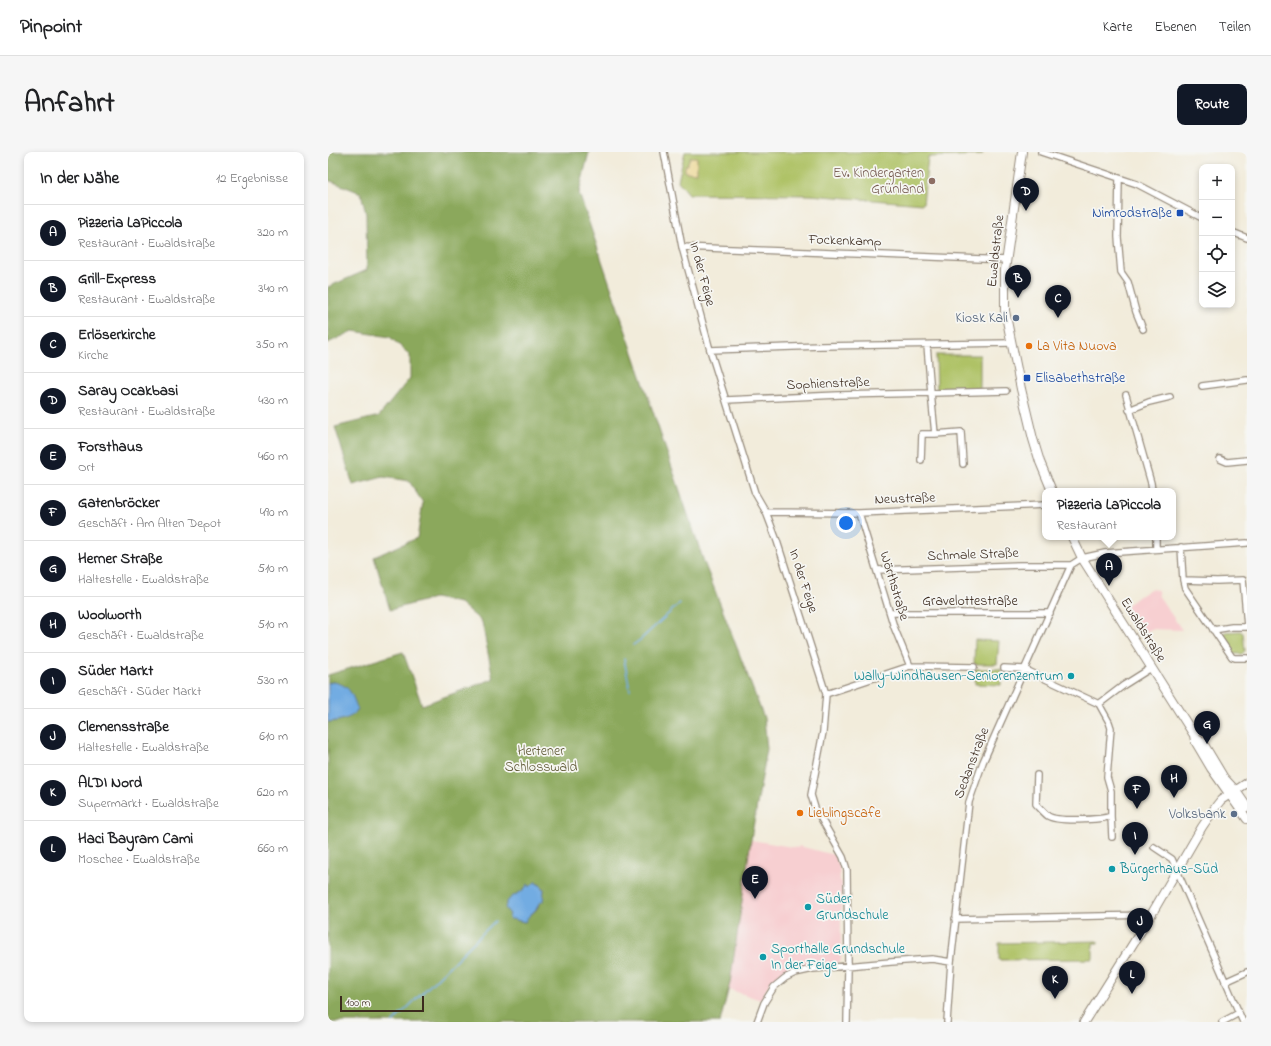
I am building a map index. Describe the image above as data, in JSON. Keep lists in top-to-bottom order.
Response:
{
  "streets": {
    "main road": ["Ewaldstraße"],
    "street": [
      "Fockenkamp",
      "In der Feige",
      "Sophienstraße",
      "Neustraße",
      "Schmale Straße",
      "Wörthstraße",
      "Gravelottestraße",
      "Sedanstraße"
    ]
  },
  "crossings": [
    ["Fockenkamp", "Ewaldstraße"],
    ["Fockenkamp", "In der Feige"],
    ["In der Feige", "Sophienstraße"],
    ["In der Feige", "Neustraße"],
    ["Neustraße", "Wörthstraße"],
    ["Schmale Straße", "Wörthstraße"],
    ["Schmale Straße", "Sedanstraße"],
    ["Wörthstraße", "Gravelottestraße"],
    ["Gravelottestraße", "Sedanstraße"]
  ],
  "parks": ["Hertener Schlosswald"],
  "places": {
    "other": [
      "Ev. Kindergarten Grünland",
      "Kiosk Kali",
      "La Vita Nuova",
      "Wally-Windhausen-Seniorenzentrum",
      "Lieblingscafe",
      "Volksbank",
      "Bürgerhaus-Süd",
      "Süder Grundschule",
      "Sporthalle Grundschule In der Feige"
    ],
    "transit": ["Nimrodstraße", "Elisabethstraße"]
  },
  "scale_bar": "100 m",
  "page": {
    "header": "Pinpoint",
    "nav": ["Karte", "Ebenen", "Teilen"],
    "title": "Anfahrt",
    "buttons": "Route",
    "heading": ["In der Nähe", "12 Ergebnisse"],
    "map_buttons": ["+", "−"],
    "pins": [
      "D",
      "B",
      "C",
      "A",
      "G",
      "H",
      "F",
      "I",
      "E",
      "J",
      "L",
      "K"
    ],
    "list": [
      {
        "mark": "A",
        "name": "Pizzeria LaPiccola",
        "note": "Restaurant · Ewaldstraße",
        "value": "320 m"
      },
      {
        "mark": "B",
        "name": "Grill-Express",
        "note": "Restaurant · Ewaldstraße",
        "value": "340 m"
      },
      {
        "mark": "C",
        "name": "Erlöserkirche",
        "note": "Kirche",
        "value": "350 m"
      },
      {
        "mark": "D",
        "name": "Saray Ocakbasi",
        "note": "Restaurant · Ewaldstraße",
        "value": "430 m"
      },
      {
        "mark": "E",
        "name": "Forsthaus",
        "note": "Ort",
        "value": "460 m"
      },
      {
        "mark": "F",
        "name": "Gatenbröcker",
        "note": "Geschäft · Am Alten Depot",
        "value": "490 m"
      },
      {
        "mark": "G",
        "name": "Herner Straße",
        "note": "Haltestelle · Ewaldstraße",
        "value": "510 m"
      },
      {
        "mark": "H",
        "name": "Woolworth",
        "note": "Geschäft · Ewaldstraße",
        "value": "510 m"
      },
      {
        "mark": "I",
        "name": "Süder Markt",
        "note": "Geschäft · Süder Markt",
        "value": "530 m"
      },
      {
        "mark": "J",
        "name": "Clemensstraße",
        "note": "Haltestelle · Ewaldstraße",
        "value": "610 m"
      },
      {
        "mark": "K",
        "name": "ALDI Nord",
        "note": "Supermarkt · Ewaldstraße",
        "value": "620 m"
      },
      {
        "mark": "L",
        "name": "Haci Bayram Cami",
        "note": "Moschee · Ewaldstraße",
        "value": "660 m"
      }
    ],
    "popup": ["Pizzeria LaPiccola", "Restaurant"],
    "scale": "100 m"
  }
}
